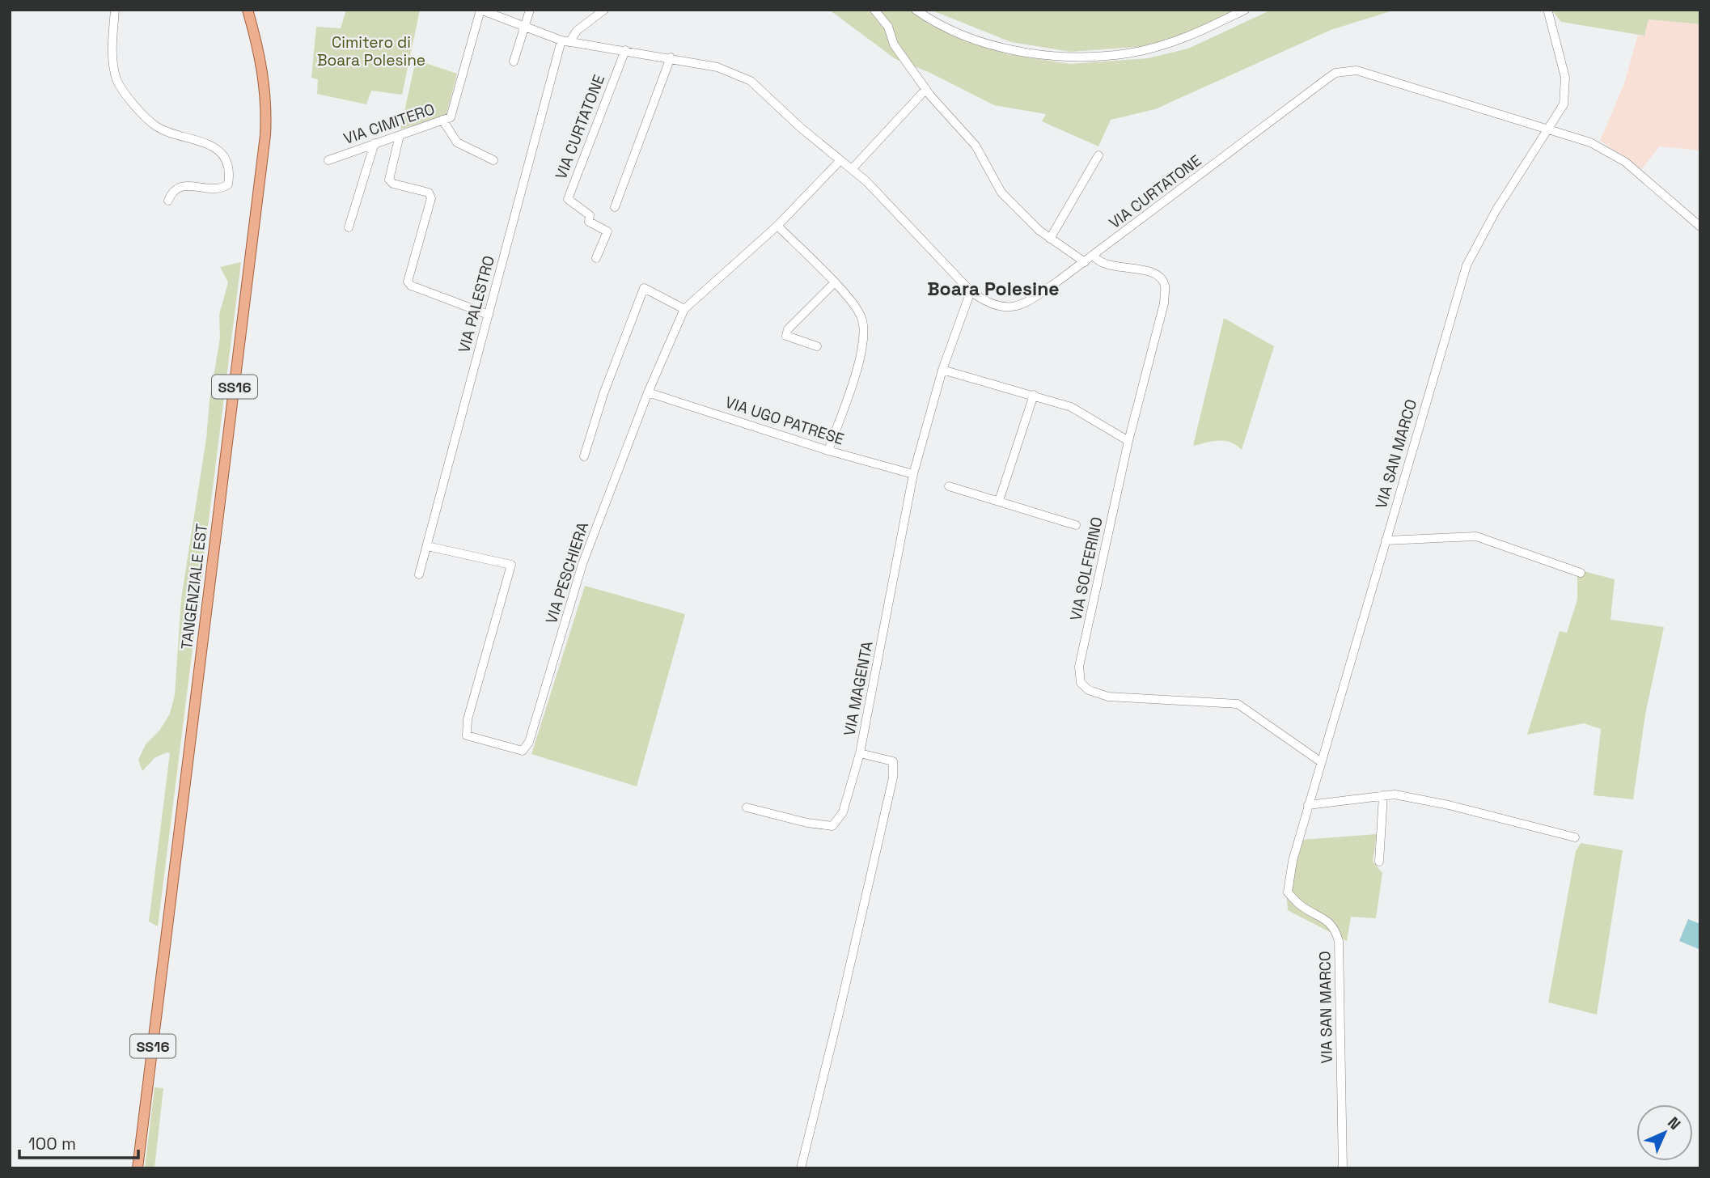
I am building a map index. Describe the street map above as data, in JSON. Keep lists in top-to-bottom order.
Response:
{
  "streets": {
    "main road": ["SS16", "TANGENZIALE EST"],
    "street": [
      "VIA CIMITERO",
      "VIA CURTATONE",
      "VIA PALESTRO",
      "VIA UGO PATRESE",
      "VIA SAN MARCO",
      "VIA SOLFERINO",
      "VIA PESCHIERA",
      "VIA MAGENTA"
    ]
  },
  "crossings": [
    ["VIA CIMITERO", "VIA CURTATONE"],
    ["VIA CURTATONE", "VIA PALESTRO"],
    ["VIA CURTATONE", "VIA SAN MARCO"],
    ["VIA CURTATONE", "VIA SOLFERINO"],
    ["VIA CURTATONE", "VIA PESCHIERA"],
    ["VIA CURTATONE", "VIA MAGENTA"],
    ["VIA PALESTRO", "VIA PESCHIERA"],
    ["VIA UGO PATRESE", "VIA PESCHIERA"],
    ["VIA UGO PATRESE", "VIA MAGENTA"],
    ["VIA SAN MARCO", "VIA SOLFERINO"]
  ],
  "districts": ["Boara Polesine"],
  "parks": ["Cimitero di Boara Polesine"],
  "scale_bar": "100 m",
  "north": "top right"
}
